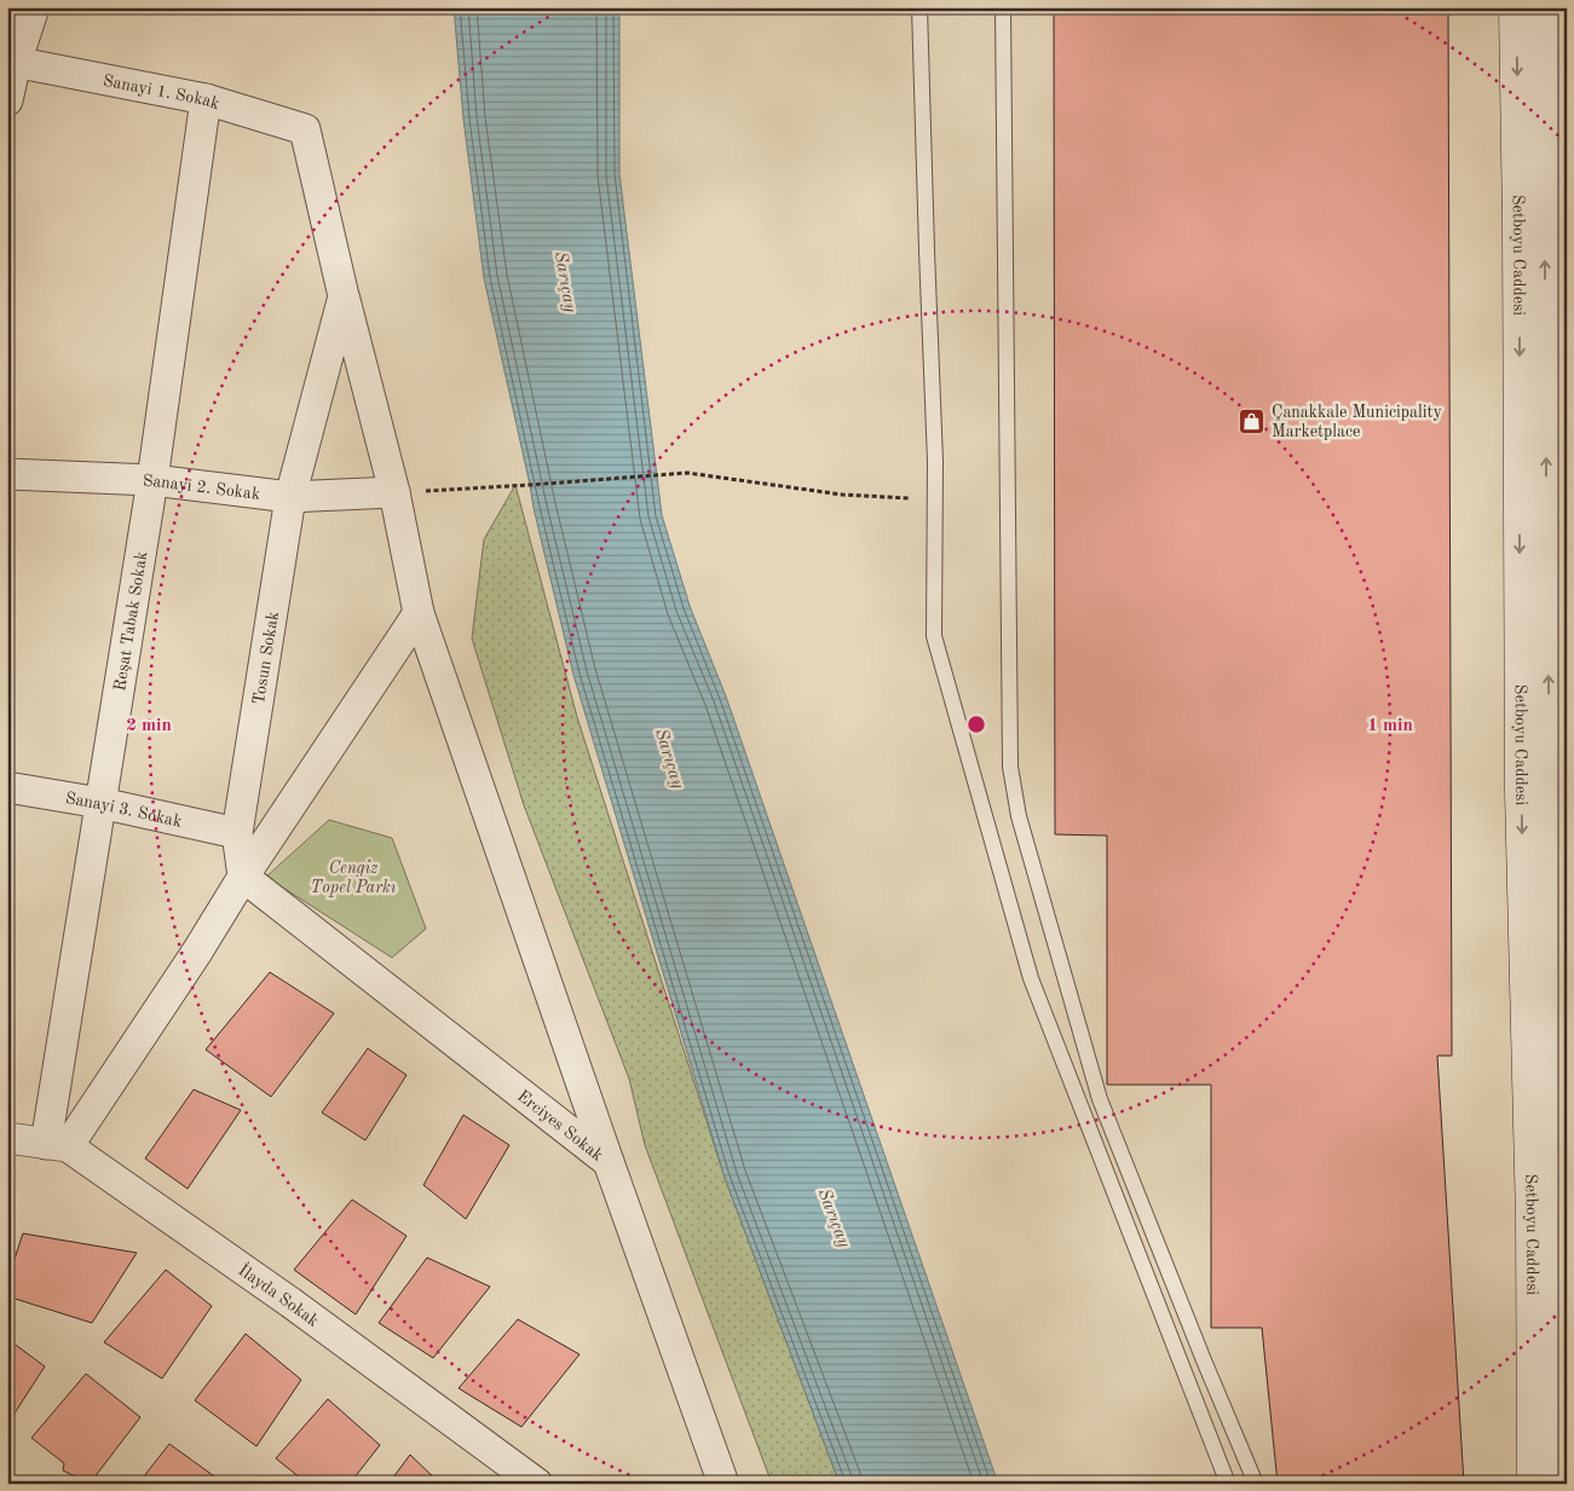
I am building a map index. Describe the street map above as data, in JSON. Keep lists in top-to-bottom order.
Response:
{
  "streets": {
    "main road": ["Setboyu Caddesi"],
    "street": [
      "Sanayi 1. Sokak",
      "Sanayi 2. Sokak",
      "Reşat Tabak Sokak",
      "Tosun Sokak",
      "Sanayi 3. Sokak",
      "Erciyes Sokak",
      "İlayda Sokak"
    ]
  },
  "crossings": [
    ["Sanayi 1. Sokak", "Reşat Tabak Sokak"],
    ["Sanayi 1. Sokak", "Tosun Sokak"],
    ["Sanayi 2. Sokak", "Reşat Tabak Sokak"],
    ["Sanayi 2. Sokak", "Tosun Sokak"],
    ["Reşat Tabak Sokak", "Sanayi 3. Sokak"],
    ["Reşat Tabak Sokak", "İlayda Sokak"],
    ["Tosun Sokak", "Sanayi 3. Sokak"],
    ["Tosun Sokak", "Erciyes Sokak"]
  ],
  "water": ["Sarıçay"],
  "parks": ["Cengiz Topel Parkı"],
  "places": {
    "shop": ["Çanakkale Municipality Marketplace"]
  },
  "rings": ["1 min", "2 min"]
}
